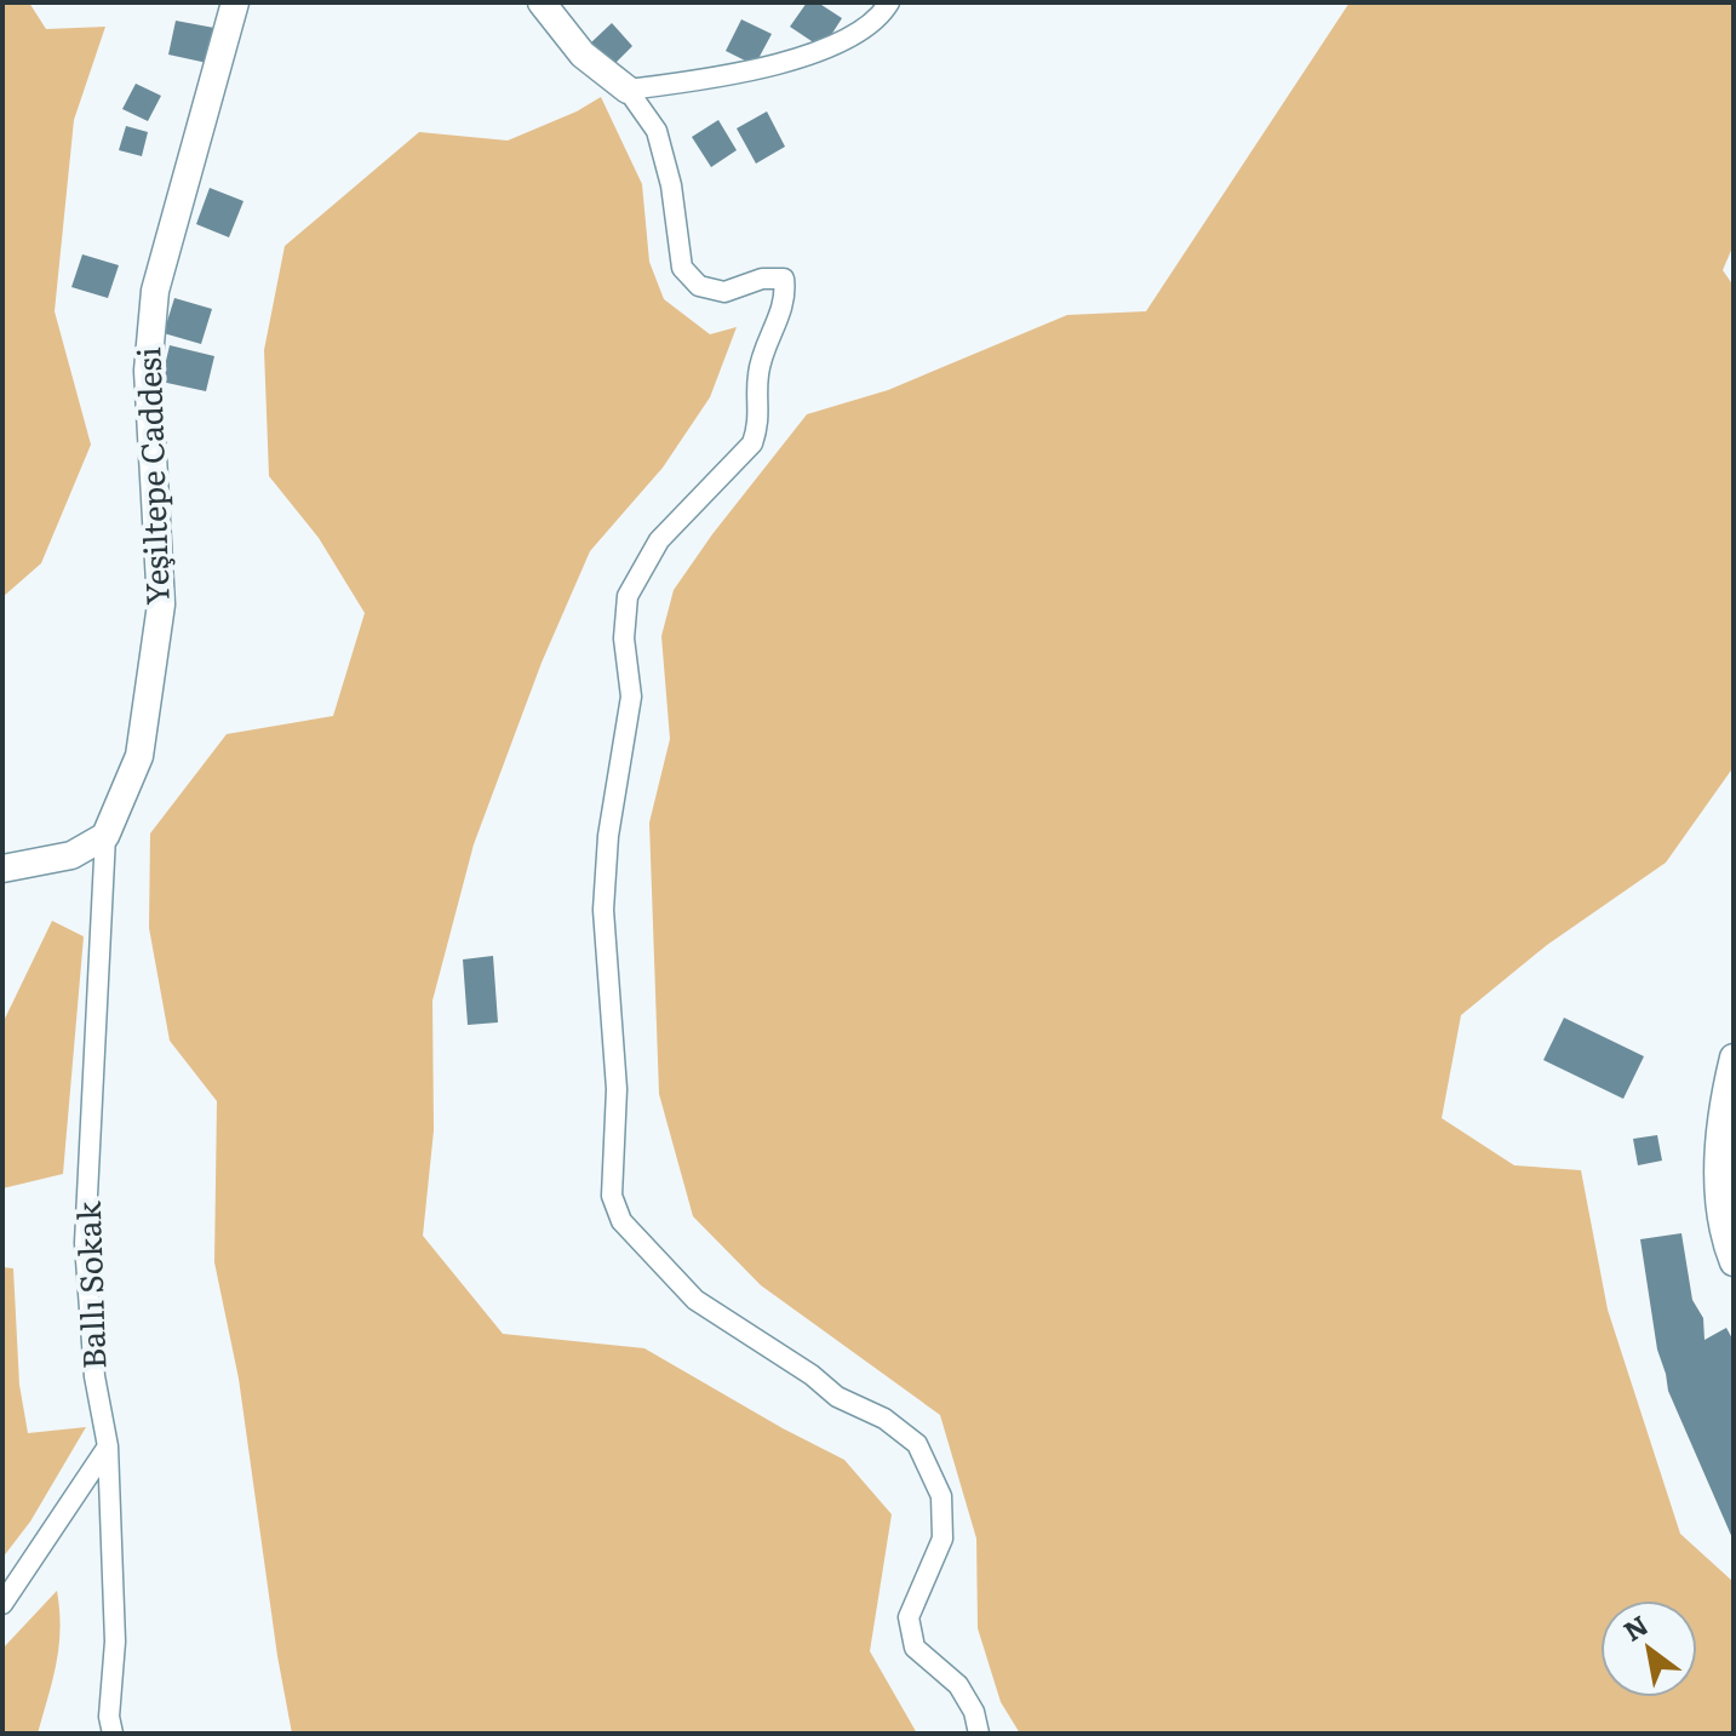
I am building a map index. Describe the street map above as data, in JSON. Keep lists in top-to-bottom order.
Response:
{
  "streets": {
    "street": ["Yeşiltepe Caddesi", "Ballı Sokak"]
  },
  "crossings": [
    ["Yeşiltepe Caddesi", "Ballı Sokak"]
  ],
  "north": "top left"
}
